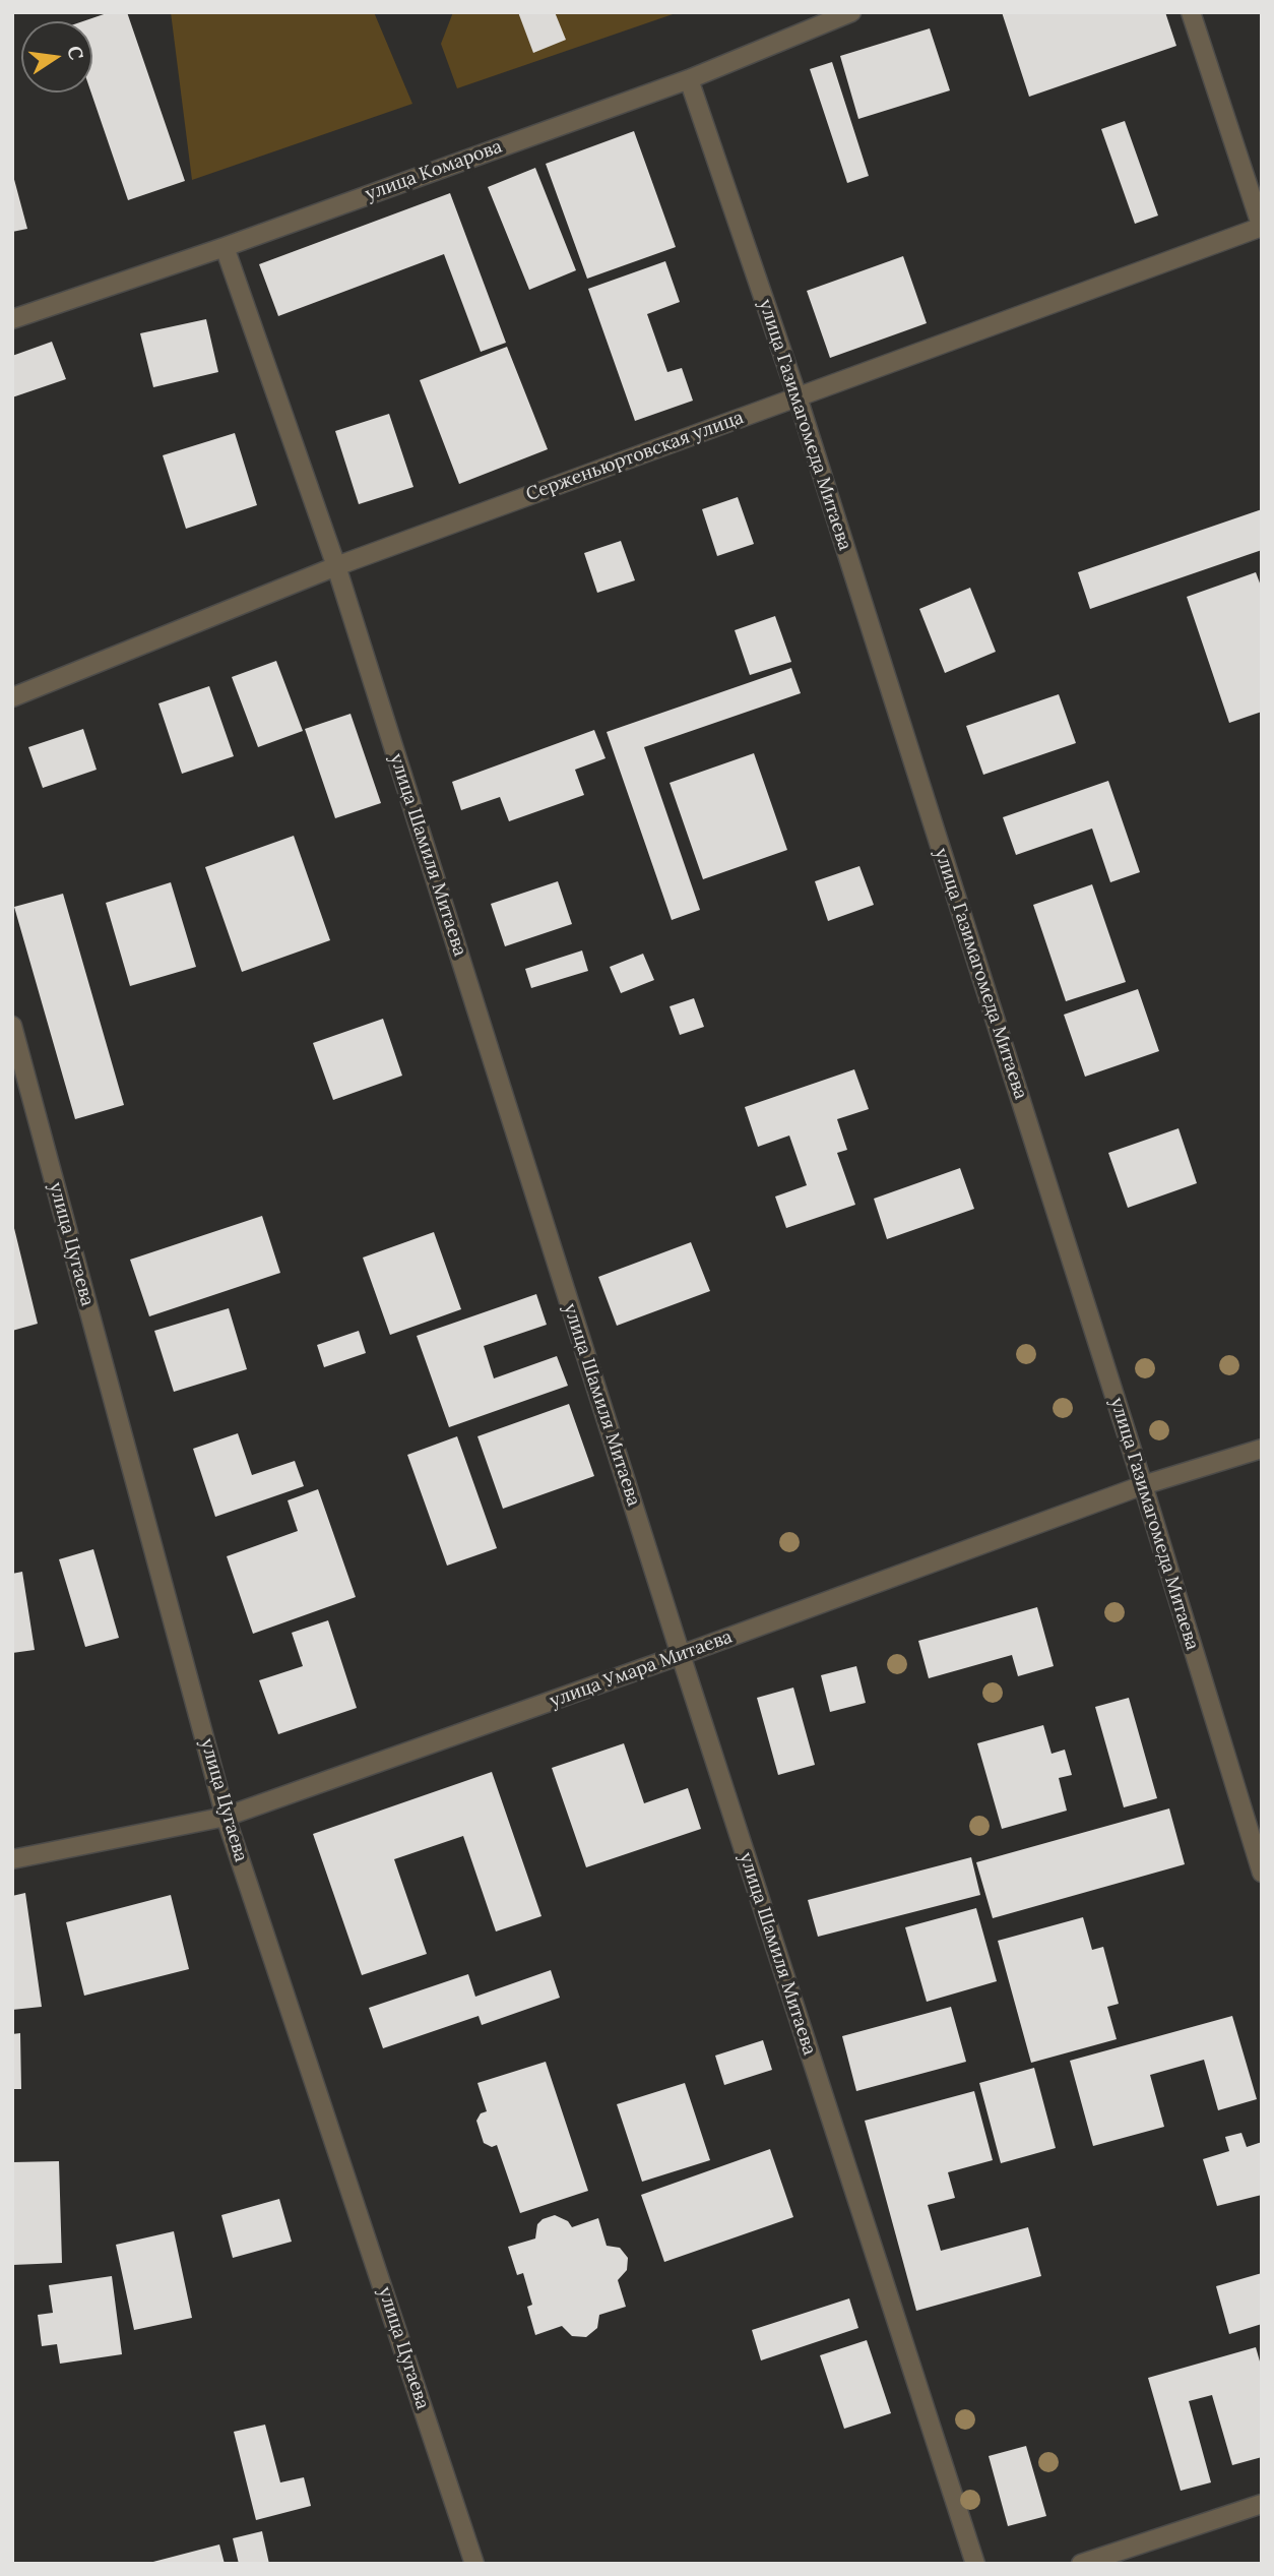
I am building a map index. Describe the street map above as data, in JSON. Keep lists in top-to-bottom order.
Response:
{
  "streets": {
    "street": [
      "улица Комарова",
      "улица Газимагомеда Митаева",
      "Серженьюртовская улица",
      "улица Шамиля Митаева",
      "улица Цугаева",
      "улица Умара Митаева"
    ]
  },
  "crossings": [
    ["улица Комарова", "улица Газимагомеда Митаева"],
    ["улица Комарова", "улица Шамиля Митаева"],
    ["улица Газимагомеда Митаева", "Серженьюртовская улица"],
    ["улица Газимагомеда Митаева", "улица Умара Митаева"],
    ["Серженьюртовская улица", "улица Шамиля Митаева"],
    ["улица Шамиля Митаева", "улица Умара Митаева"],
    ["улица Цугаева", "улица Умара Митаева"]
  ],
  "north": "right"
}
